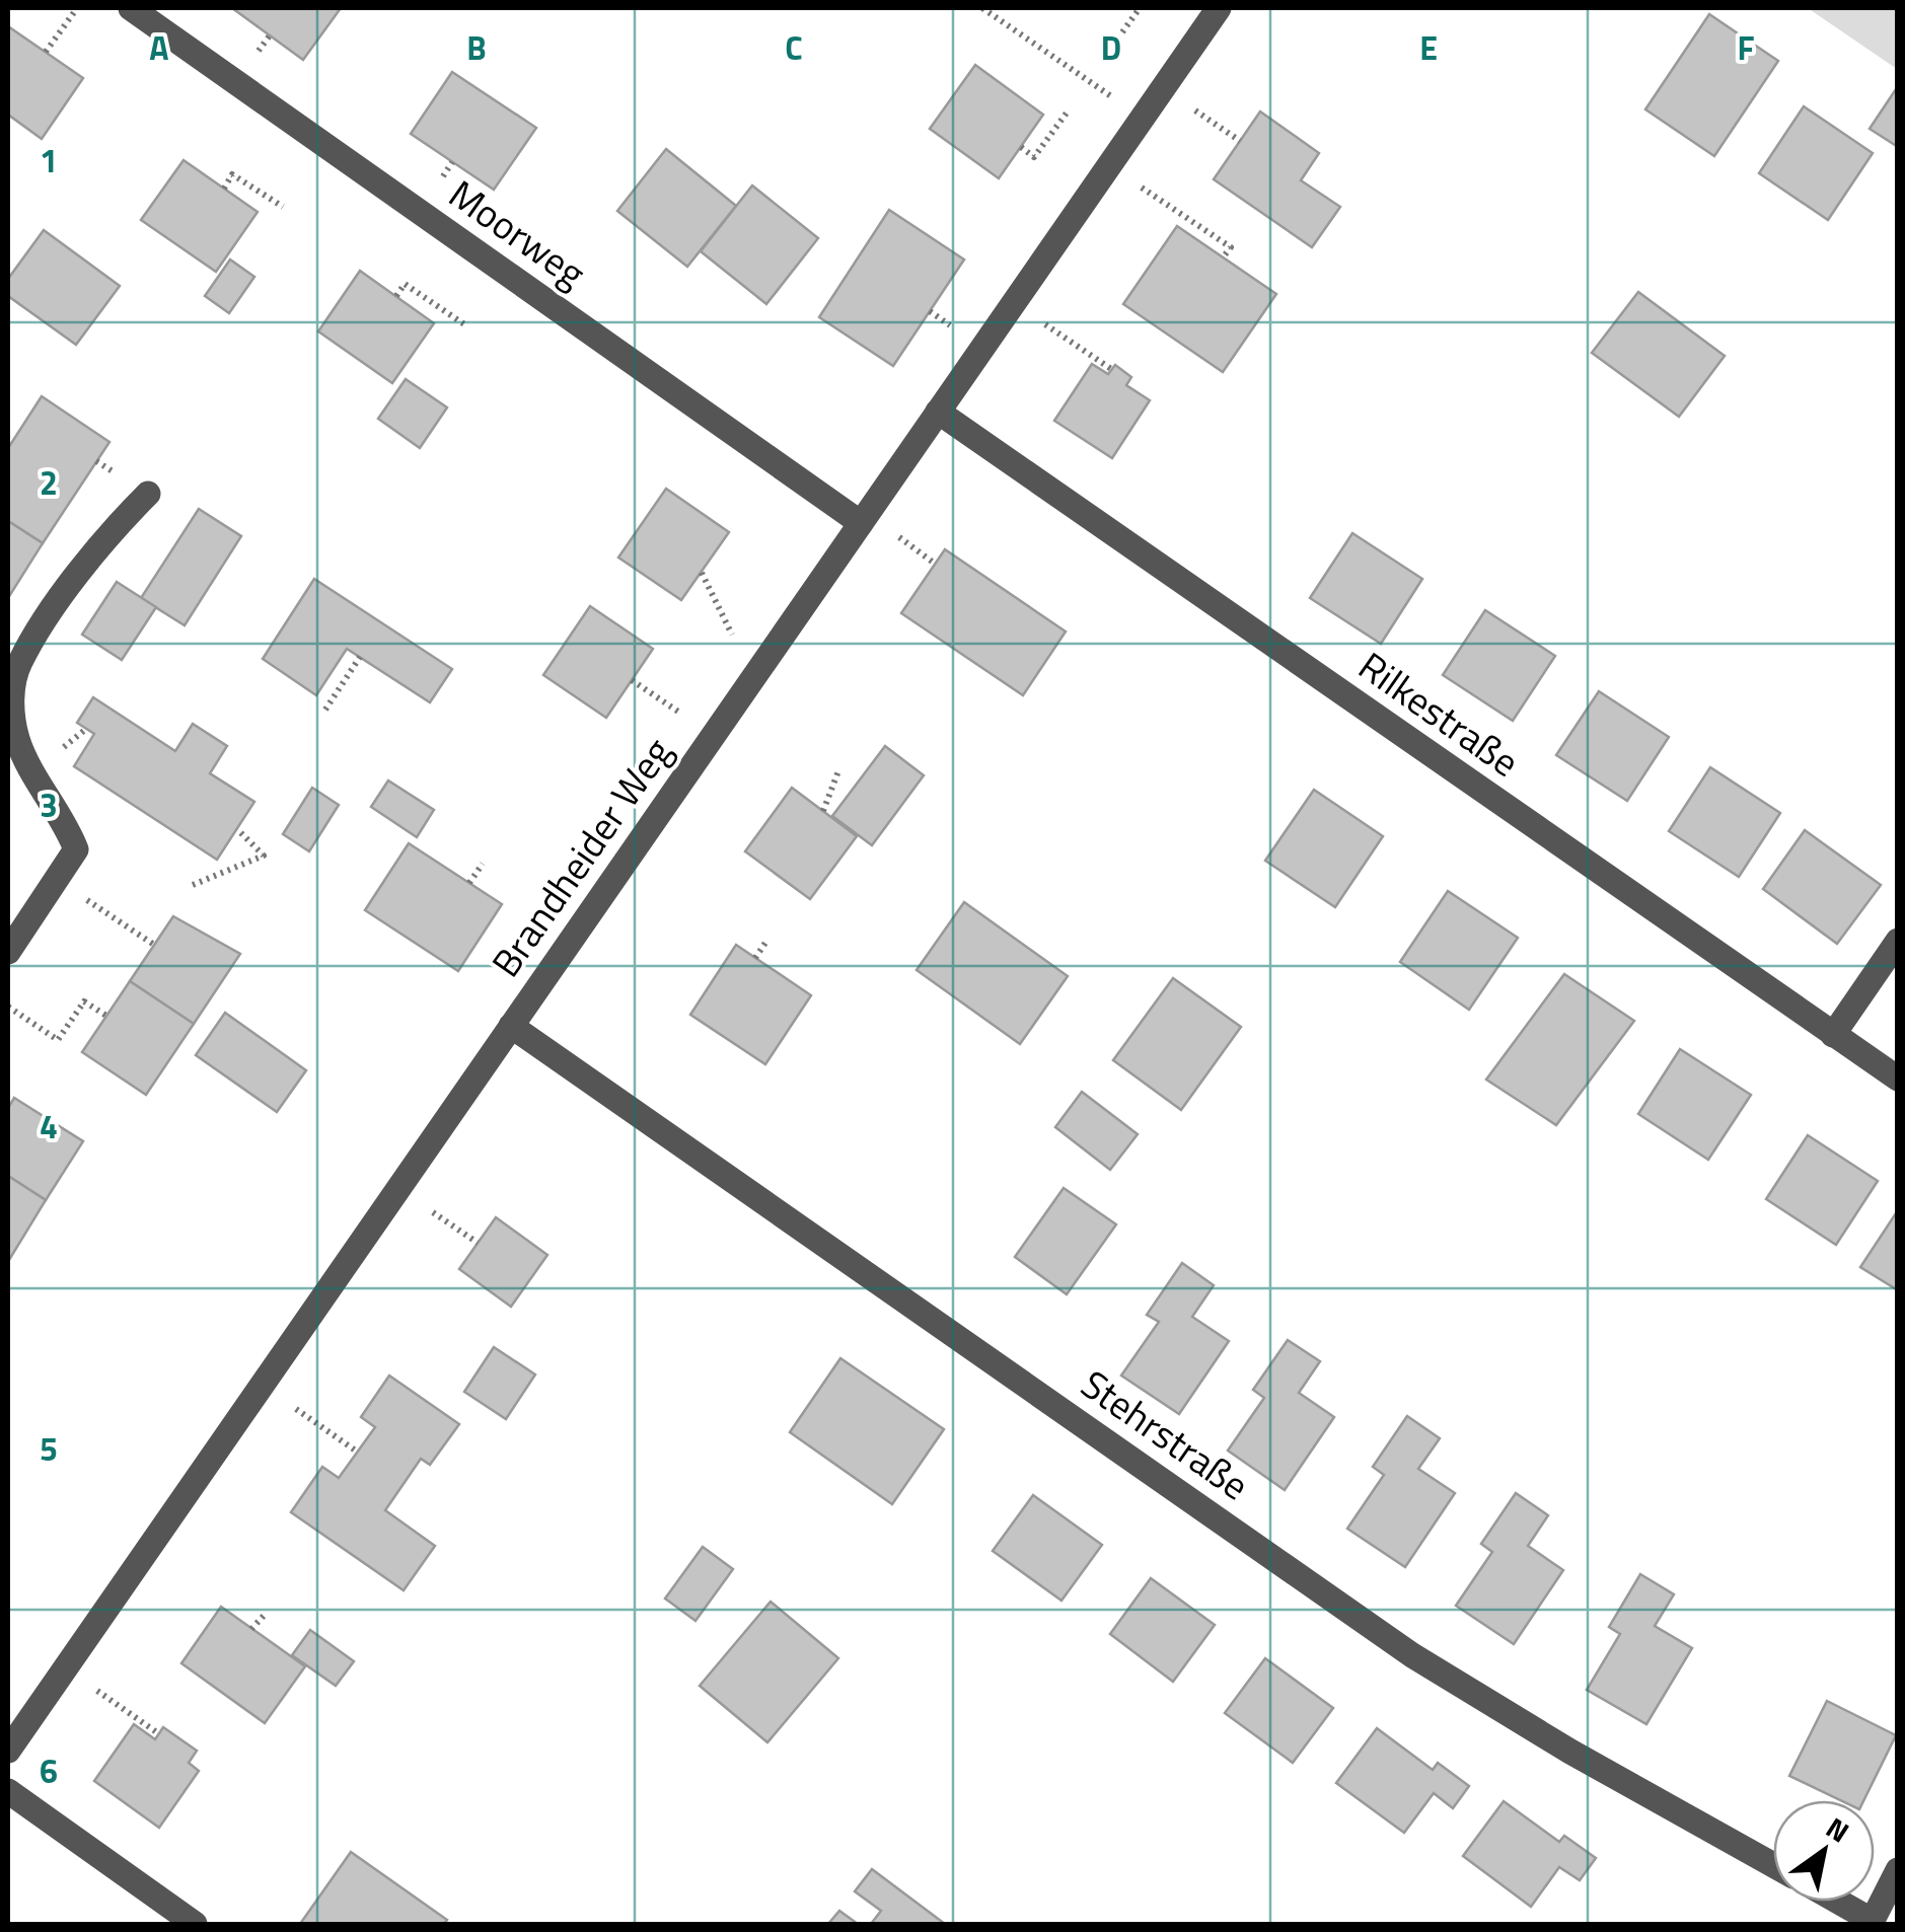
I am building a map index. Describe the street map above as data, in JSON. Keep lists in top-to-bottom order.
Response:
{
  "streets": {
    "street": [
      "Moorweg",
      "Rilkestraße",
      "Brandheider Weg",
      "Stehrstraße"
    ]
  },
  "crossings": [
    ["Moorweg", "Brandheider Weg"],
    ["Rilkestraße", "Brandheider Weg"],
    ["Brandheider Weg", "Stehrstraße"]
  ],
  "north": "top right",
  "grid": {
    "columns": [
      "A",
      "B",
      "C",
      "D",
      "E",
      "F"
    ],
    "rows": [
      "1",
      "2",
      "3",
      "4",
      "5",
      "6"
    ]
  }
}
